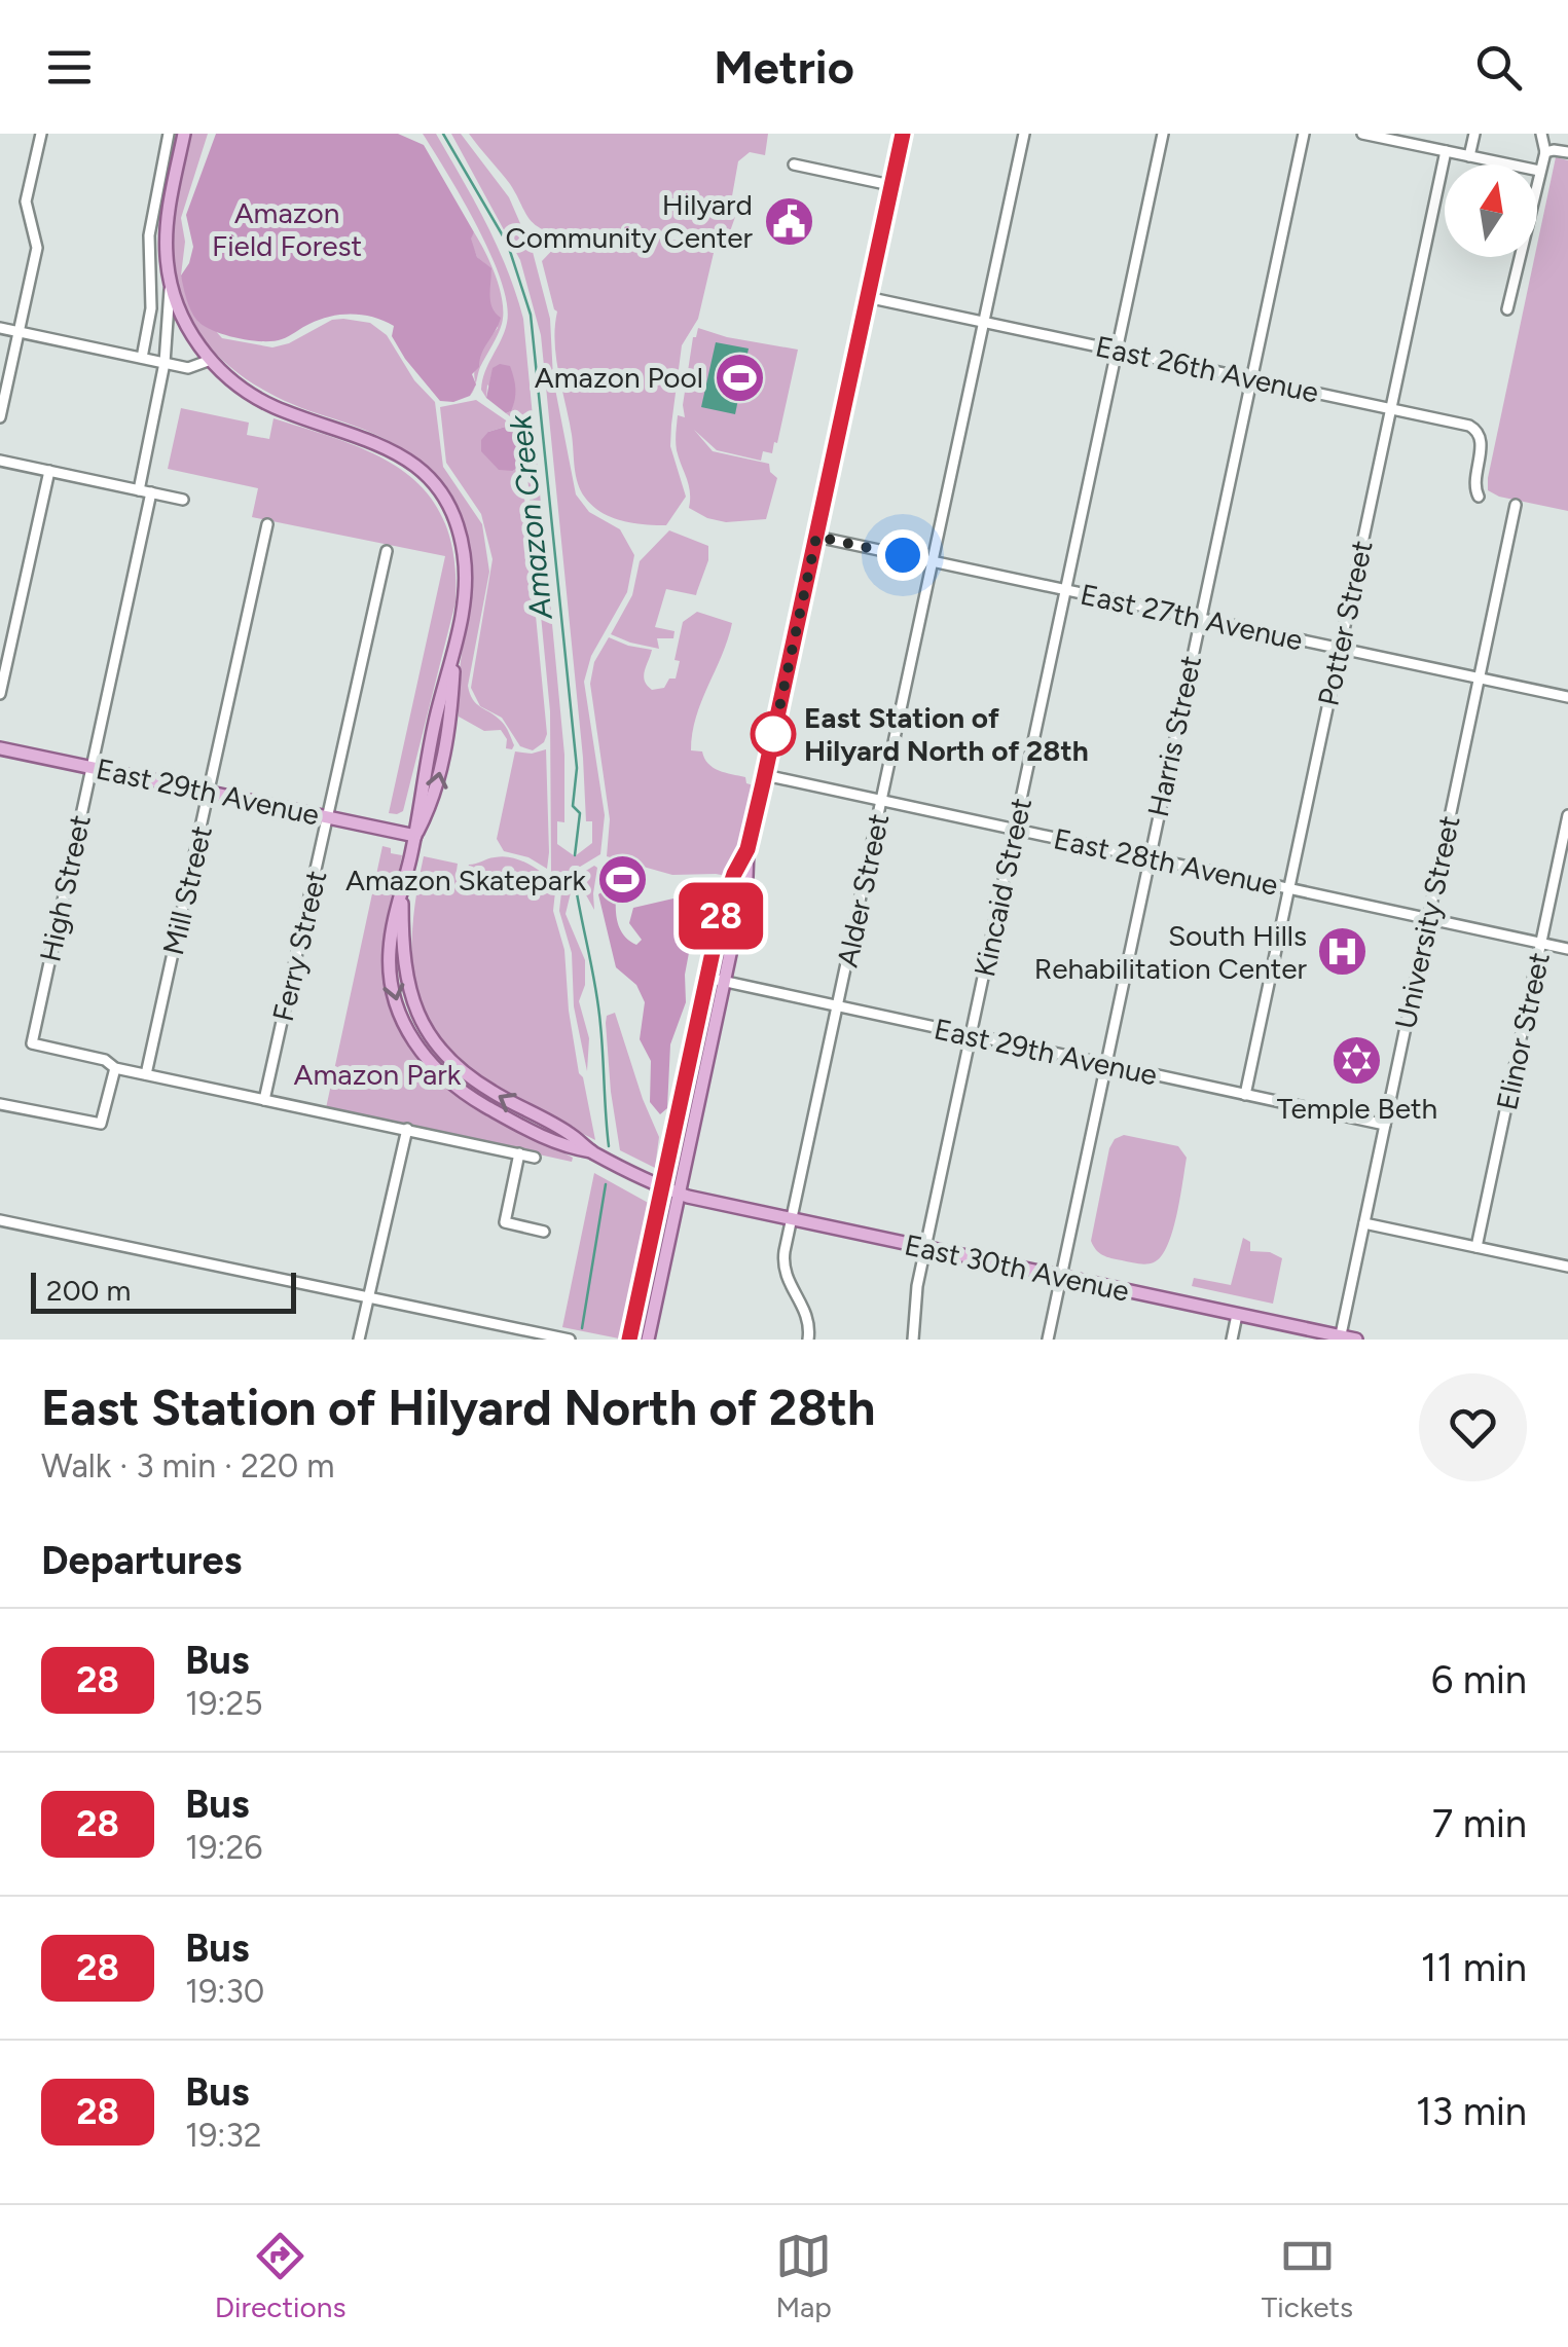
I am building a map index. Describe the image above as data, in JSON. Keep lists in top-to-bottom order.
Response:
{
  "streets": {
    "main road": ["East 29th Avenue", "East 30th Avenue"],
    "street": [
      "East 26th Avenue",
      "East 27th Avenue",
      "Potter Street",
      "Harris Street",
      "East 28th Avenue",
      "Kincaid Street",
      "High Street",
      "Mill Street",
      "Alder Street",
      "University Street",
      "Ferry Street",
      "Elinor Street"
    ]
  },
  "crossings": [
    ["East 26th Avenue", "Potter Street"],
    ["East 26th Avenue", "Harris Street"],
    ["East 26th Avenue", "Kincaid Street"],
    ["East 26th Avenue", "Alder Street"],
    ["East 27th Avenue", "Potter Street"],
    ["East 27th Avenue", "Harris Street"],
    ["East 27th Avenue", "Kincaid Street"],
    ["East 27th Avenue", "Alder Street"],
    ["East 27th Avenue", "University Street"],
    ["Potter Street", "East 29th Avenue"],
    ["Potter Street", "East 28th Avenue"],
    ["Harris Street", "East 29th Avenue"],
    ["Harris Street", "East 28th Avenue"],
    ["Harris Street", "East 30th Avenue"],
    ["East 29th Avenue", "Kincaid Street"],
    ["East 29th Avenue", "High Street"],
    ["East 29th Avenue", "Mill Street"],
    ["East 29th Avenue", "Alder Street"],
    ["East 29th Avenue", "University Street"],
    ["East 29th Avenue", "Ferry Street"],
    ["East 29th Avenue", "East 30th Avenue"],
    ["East 28th Avenue", "Kincaid Street"],
    ["East 28th Avenue", "Alder Street"],
    ["East 28th Avenue", "University Street"],
    ["East 28th Avenue", "Elinor Street"],
    ["Kincaid Street", "East 30th Avenue"],
    ["Alder Street", "East 30th Avenue"],
    ["University Street", "East 30th Avenue"]
  ],
  "water": ["Amazon Creek"],
  "parks": ["Amazon Field Forest", "Amazon Park"],
  "places": {
    "public building": ["Hilyard Community Center"],
    "sports": ["Amazon Pool", "Amazon Skatepark"],
    "other": ["East Station of Hilyard North of 28th"],
    "hospital": ["South Hills Rehabilitation Center"],
    "synagogue": ["Temple Beth"]
  },
  "lines": ["bus line 28"],
  "scale_bar": "200 m",
  "north": "top",
  "page": {
    "header": "Metrio",
    "on_map": "28",
    "scale": "200 m",
    "heading": [
      ["East Station of Hilyard North of 28th", "Walk · 3 min · 220 m"],
      "Departures"
    ],
    "list": [
      {
        "mark": "28",
        "name": "Bus",
        "note": "19:25",
        "value": "6 min"
      },
      {
        "mark": "28",
        "name": "Bus",
        "note": "19:26",
        "value": "7 min"
      },
      {
        "mark": "28",
        "name": "Bus",
        "note": "19:30",
        "value": "11 min"
      },
      {
        "mark": "28",
        "name": "Bus",
        "note": "19:32",
        "value": "13 min"
      }
    ],
    "tabs": ["Directions", "Map", "Tickets"]
  }
}
